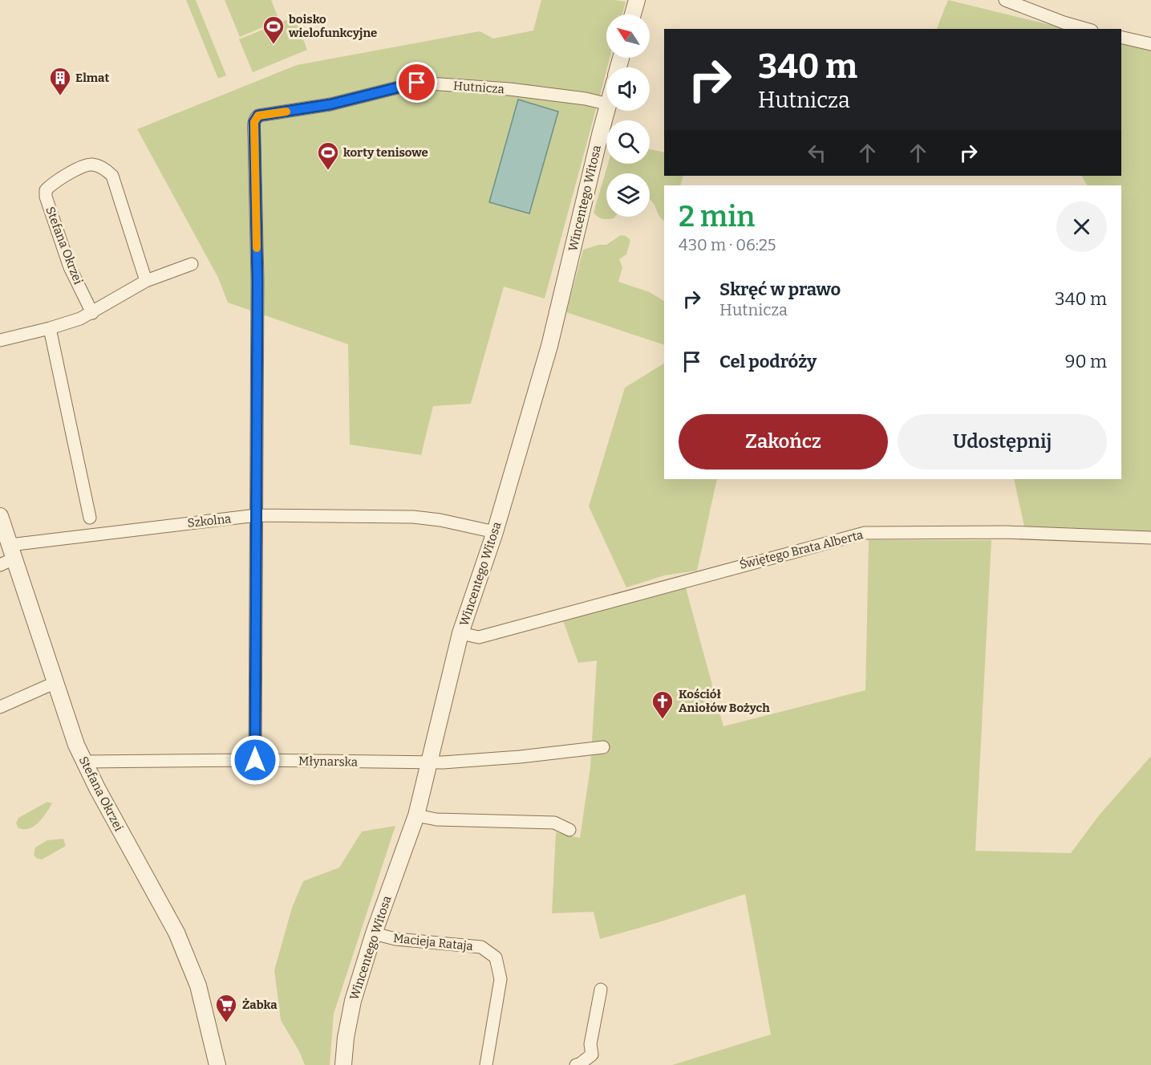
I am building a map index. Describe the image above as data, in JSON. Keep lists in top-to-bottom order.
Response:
{
  "streets": {
    "street": [
      "Hutnicza",
      "Wincentego Witosa",
      "Stefana Okrzei",
      "Szkolna",
      "Świętego Brata Alberta",
      "Młynarska",
      "Macieja Rataja"
    ]
  },
  "crossings": [
    ["Hutnicza", "Szkolna"],
    ["Wincentego Witosa", "Szkolna"],
    ["Wincentego Witosa", "Świętego Brata Alberta"],
    ["Wincentego Witosa", "Młynarska"],
    ["Wincentego Witosa", "Macieja Rataja"],
    ["Stefana Okrzei", "Szkolna"],
    ["Stefana Okrzei", "Młynarska"]
  ],
  "places": {
    "sports": ["boisko wielofunkcyjne", "korty tenisowe"],
    "building": ["Elmat"],
    "church": ["Kościół Aniołów Bożych"],
    "supermarket": ["Żabka"]
  },
  "north": "top left",
  "page": {
    "turn": ["340 m", "Hutnicza"],
    "heading": ["2 min", "430 m · 06:25"],
    "list": [
      {
        "name": "Skręć w prawo",
        "note": "Hutnicza",
        "value": "340 m"
      },
      {
        "name": "Cel podróży",
        "value": "90 m"
      }
    ],
    "buttons": ["Zakończ", "Udostępnij"]
  }
}
